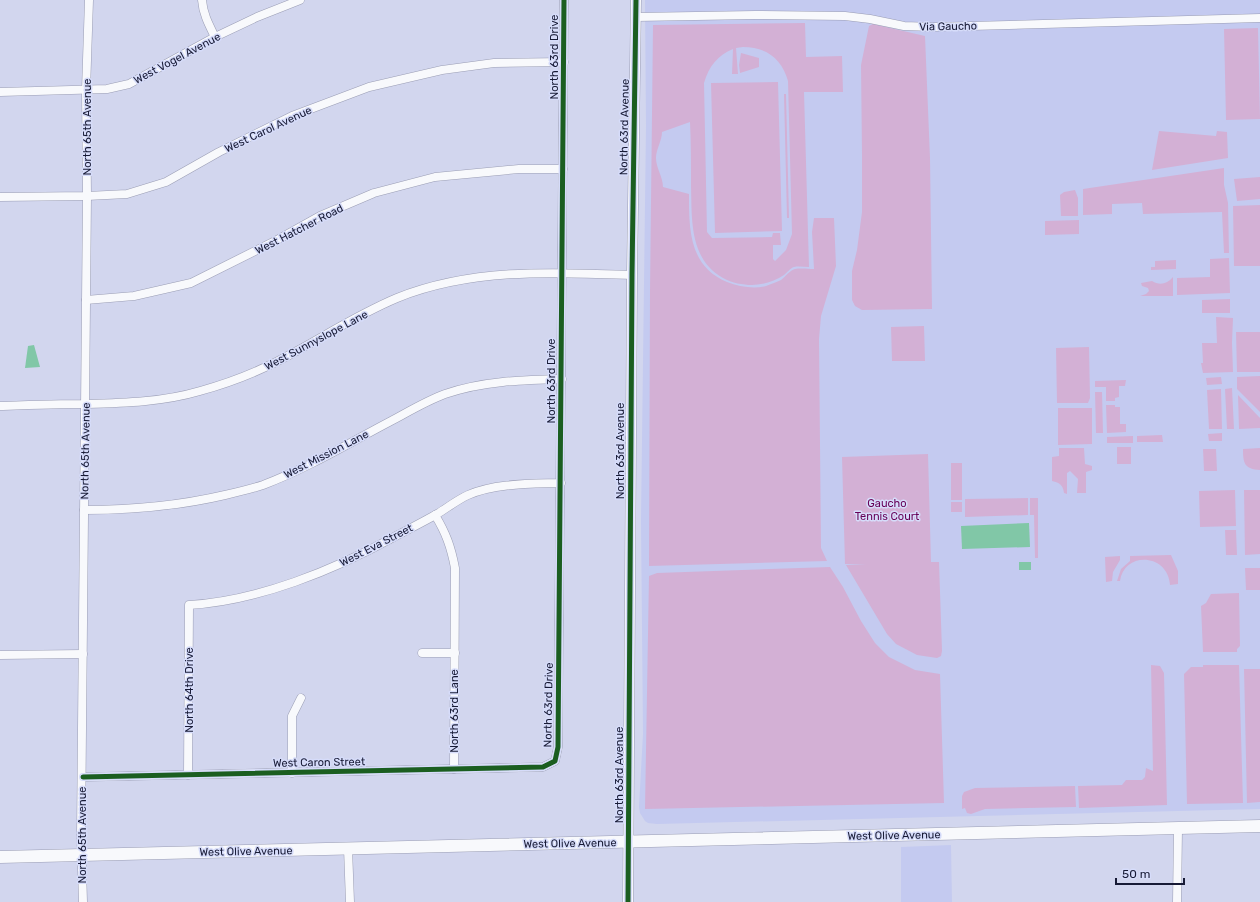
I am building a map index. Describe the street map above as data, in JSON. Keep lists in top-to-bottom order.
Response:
{
  "streets": {
    "main road": ["West Olive Avenue"],
    "street": [
      "Via Gaucho",
      "North 63rd Drive",
      "West Vogel Avenue",
      "North 65th Avenue",
      "North 63rd Avenue",
      "West Carol Avenue",
      "West Hatcher Road",
      "West Sunnyslope Lane",
      "West Mission Lane",
      "West Eva Street",
      "North 64th Drive",
      "North 63rd Lane",
      "West Caron Street"
    ]
  },
  "crossings": [
    ["Via Gaucho", "North 63rd Avenue"],
    ["North 63rd Drive", "West Carol Avenue"],
    ["North 63rd Drive", "West Hatcher Road"],
    ["North 63rd Drive", "West Sunnyslope Lane"],
    ["North 63rd Drive", "West Mission Lane"],
    ["North 63rd Drive", "West Eva Street"],
    ["North 63rd Drive", "West Caron Street"],
    ["West Vogel Avenue", "North 65th Avenue"],
    ["North 65th Avenue", "West Carol Avenue"],
    ["North 65th Avenue", "West Hatcher Road"],
    ["North 65th Avenue", "West Sunnyslope Lane"],
    ["North 65th Avenue", "West Mission Lane"],
    ["North 65th Avenue", "West Caron Street"],
    ["North 65th Avenue", "West Olive Avenue"],
    ["North 63rd Avenue", "West Sunnyslope Lane"],
    ["North 63rd Avenue", "West Olive Avenue"],
    ["West Eva Street", "North 64th Drive"],
    ["West Eva Street", "North 63rd Lane"],
    ["North 64th Drive", "West Caron Street"],
    ["North 63rd Lane", "West Caron Street"]
  ],
  "parks": ["Gaucho Tennis Court"],
  "scale_bar": "50 m"
}
